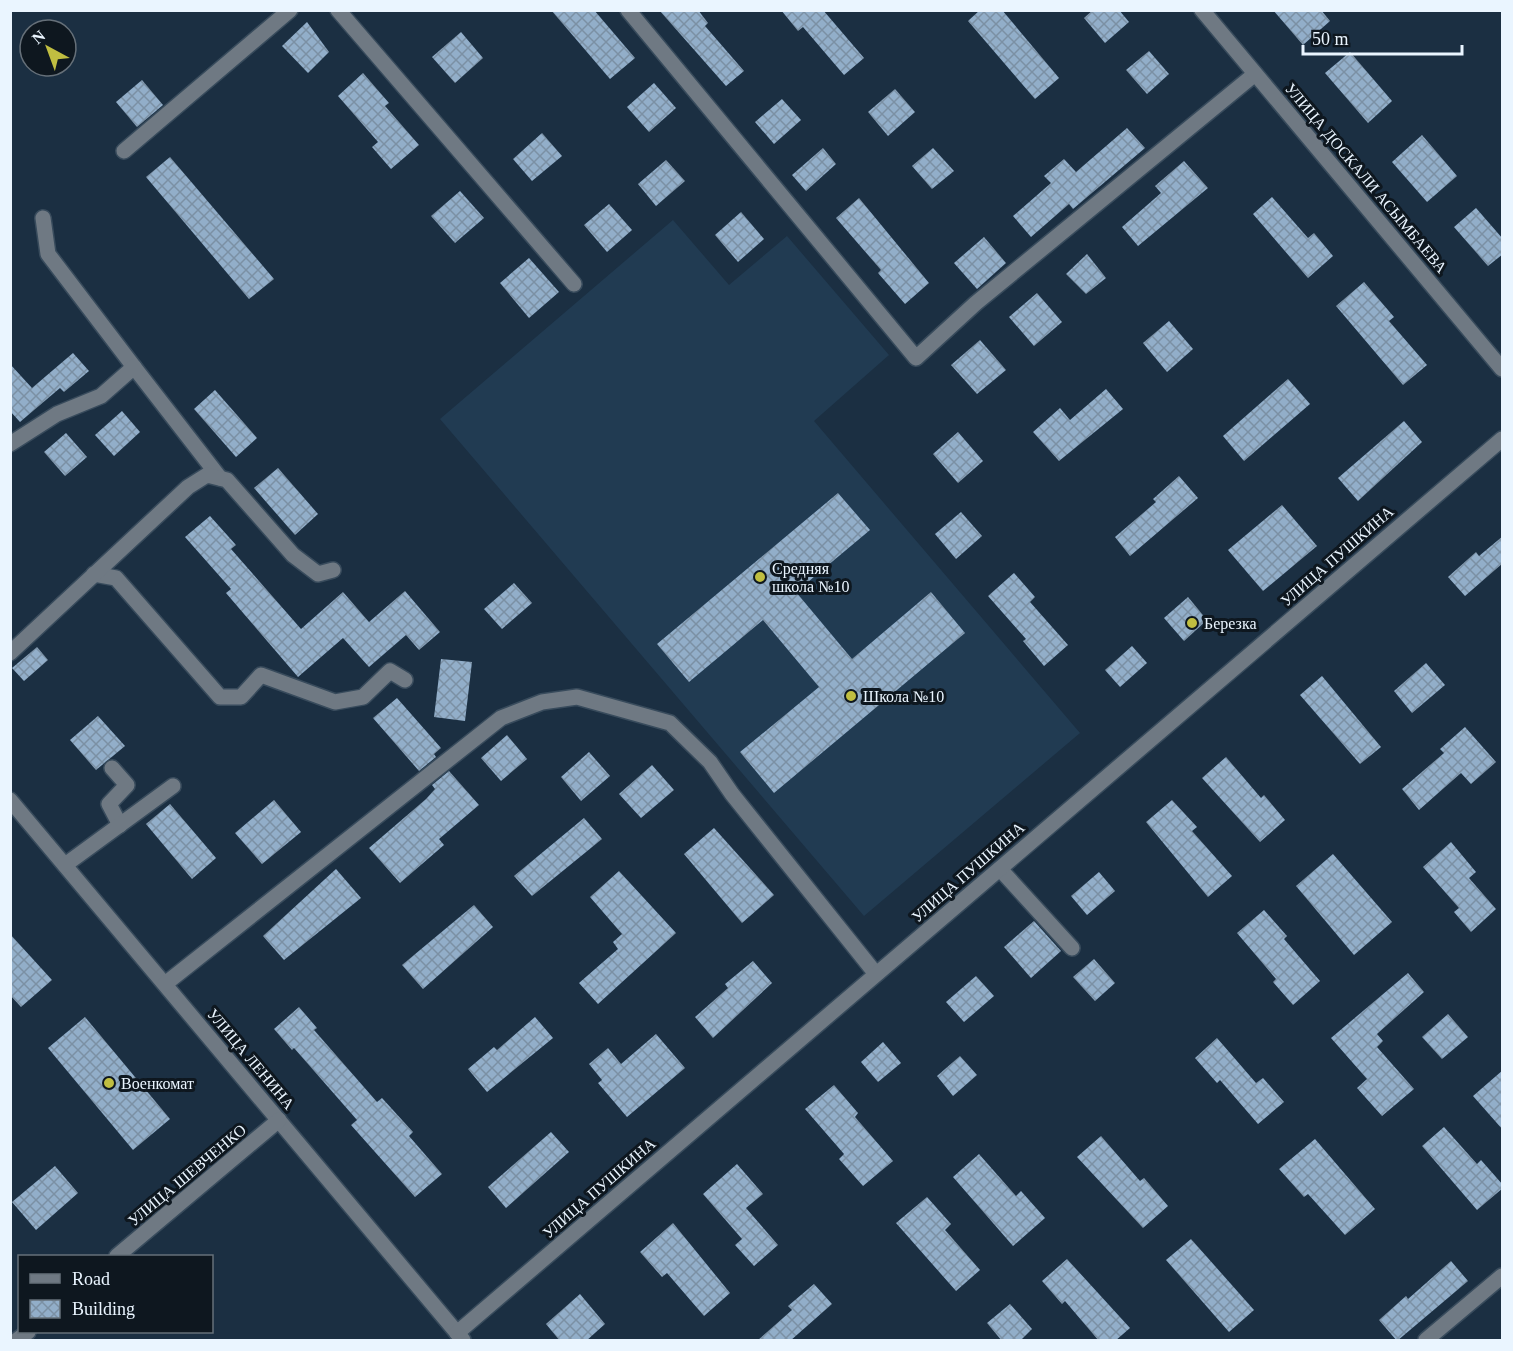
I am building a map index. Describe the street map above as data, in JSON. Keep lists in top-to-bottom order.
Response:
{
  "streets": {
    "street": [
      "УЛИЦА ДОСКАЛИ АСЫМБАЕВА",
      "УЛИЦА ПУШКИНА",
      "УЛИЦА ЛЕНИНА",
      "УЛИЦА ШЕВЧЕНКО"
    ]
  },
  "crossings": [
    ["УЛИЦА ПУШКИНА", "УЛИЦА ЛЕНИНА"],
    ["УЛИЦА ЛЕНИНА", "УЛИЦА ШЕВЧЕНКО"]
  ],
  "places": [
    "Средняя школа №10",
    "Березка",
    "Школа №10",
    "Военкомат"
  ],
  "legend": ["Road", "Building"],
  "scale_bar": "50 m",
  "north": "top left"
}
